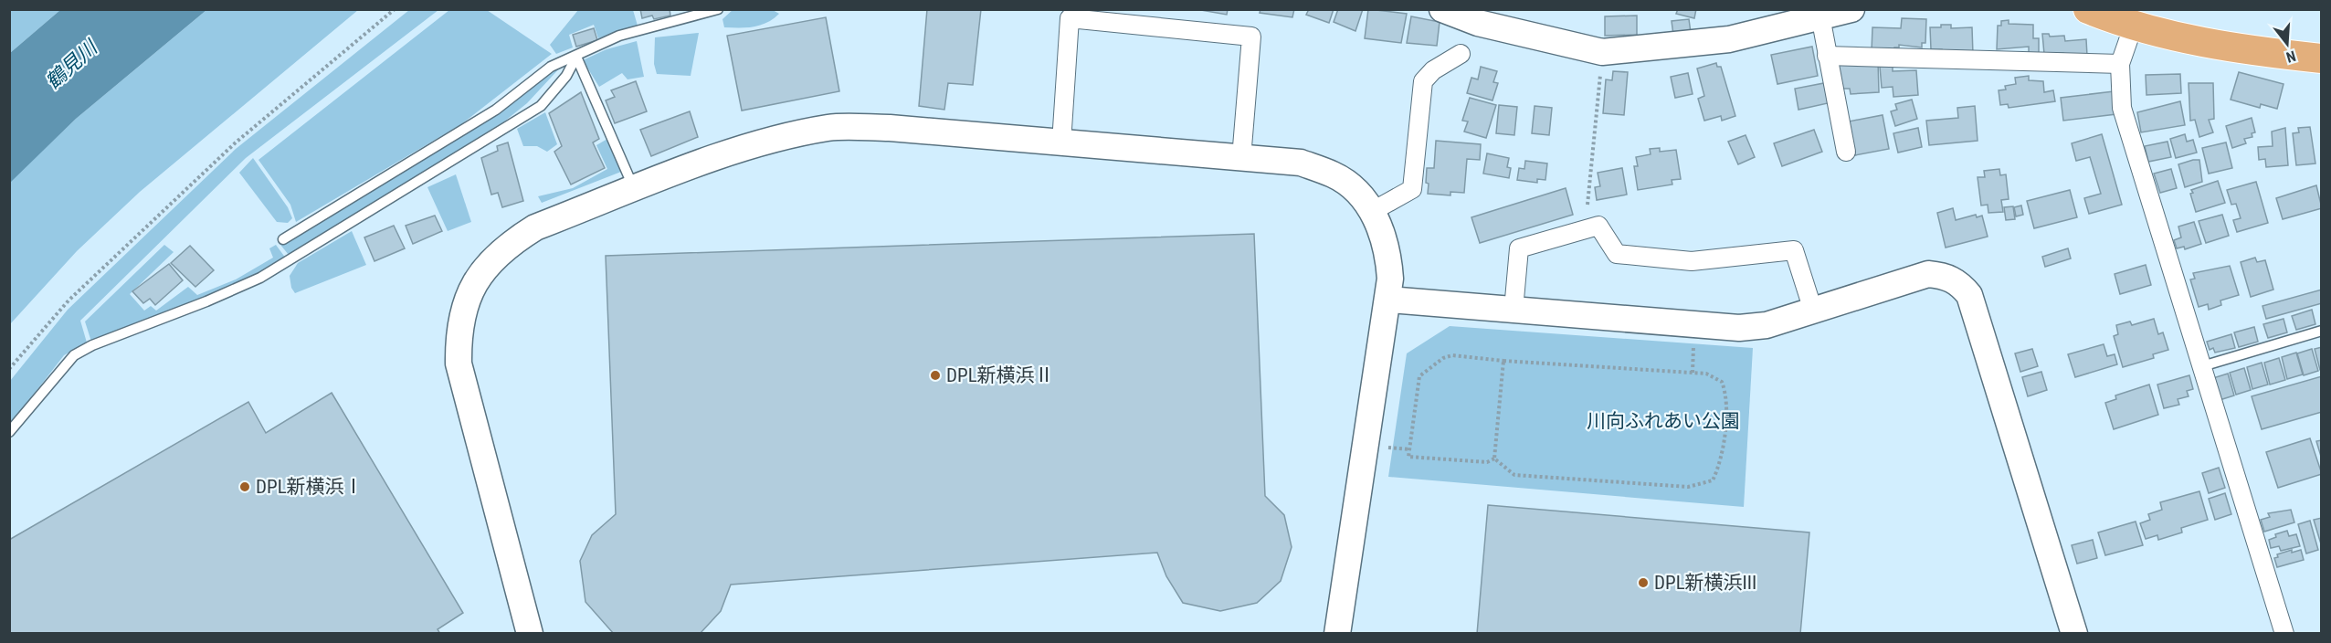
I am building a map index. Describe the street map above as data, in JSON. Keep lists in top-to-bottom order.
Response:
{
  "water": ["鶴見川"],
  "parks": ["川向ふれあい公園"],
  "places": ["DPL新横浜Ⅱ", "DPL新横浜Ⅰ", "DPL新横浜III"],
  "north": "bottom"
}
